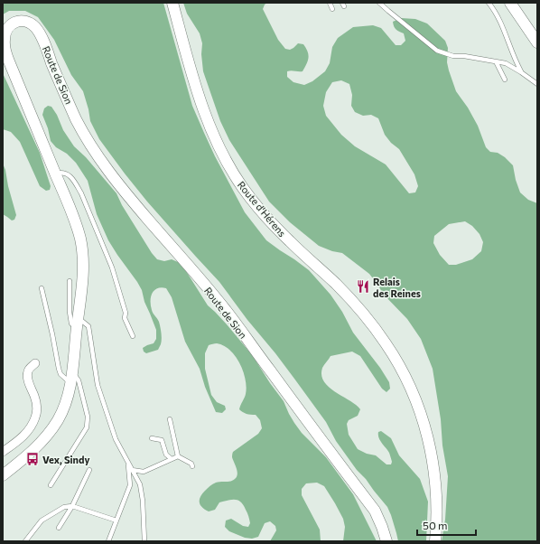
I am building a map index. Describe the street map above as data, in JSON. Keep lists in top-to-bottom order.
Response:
{
  "streets": {
    "main road": ["Route de Sion", "Route d'Hérens"]
  },
  "places": {
    "restaurant": ["Relais des Reines"],
    "bus stop": ["Vex, Sindy"]
  },
  "scale_bar": "50 m"
}
